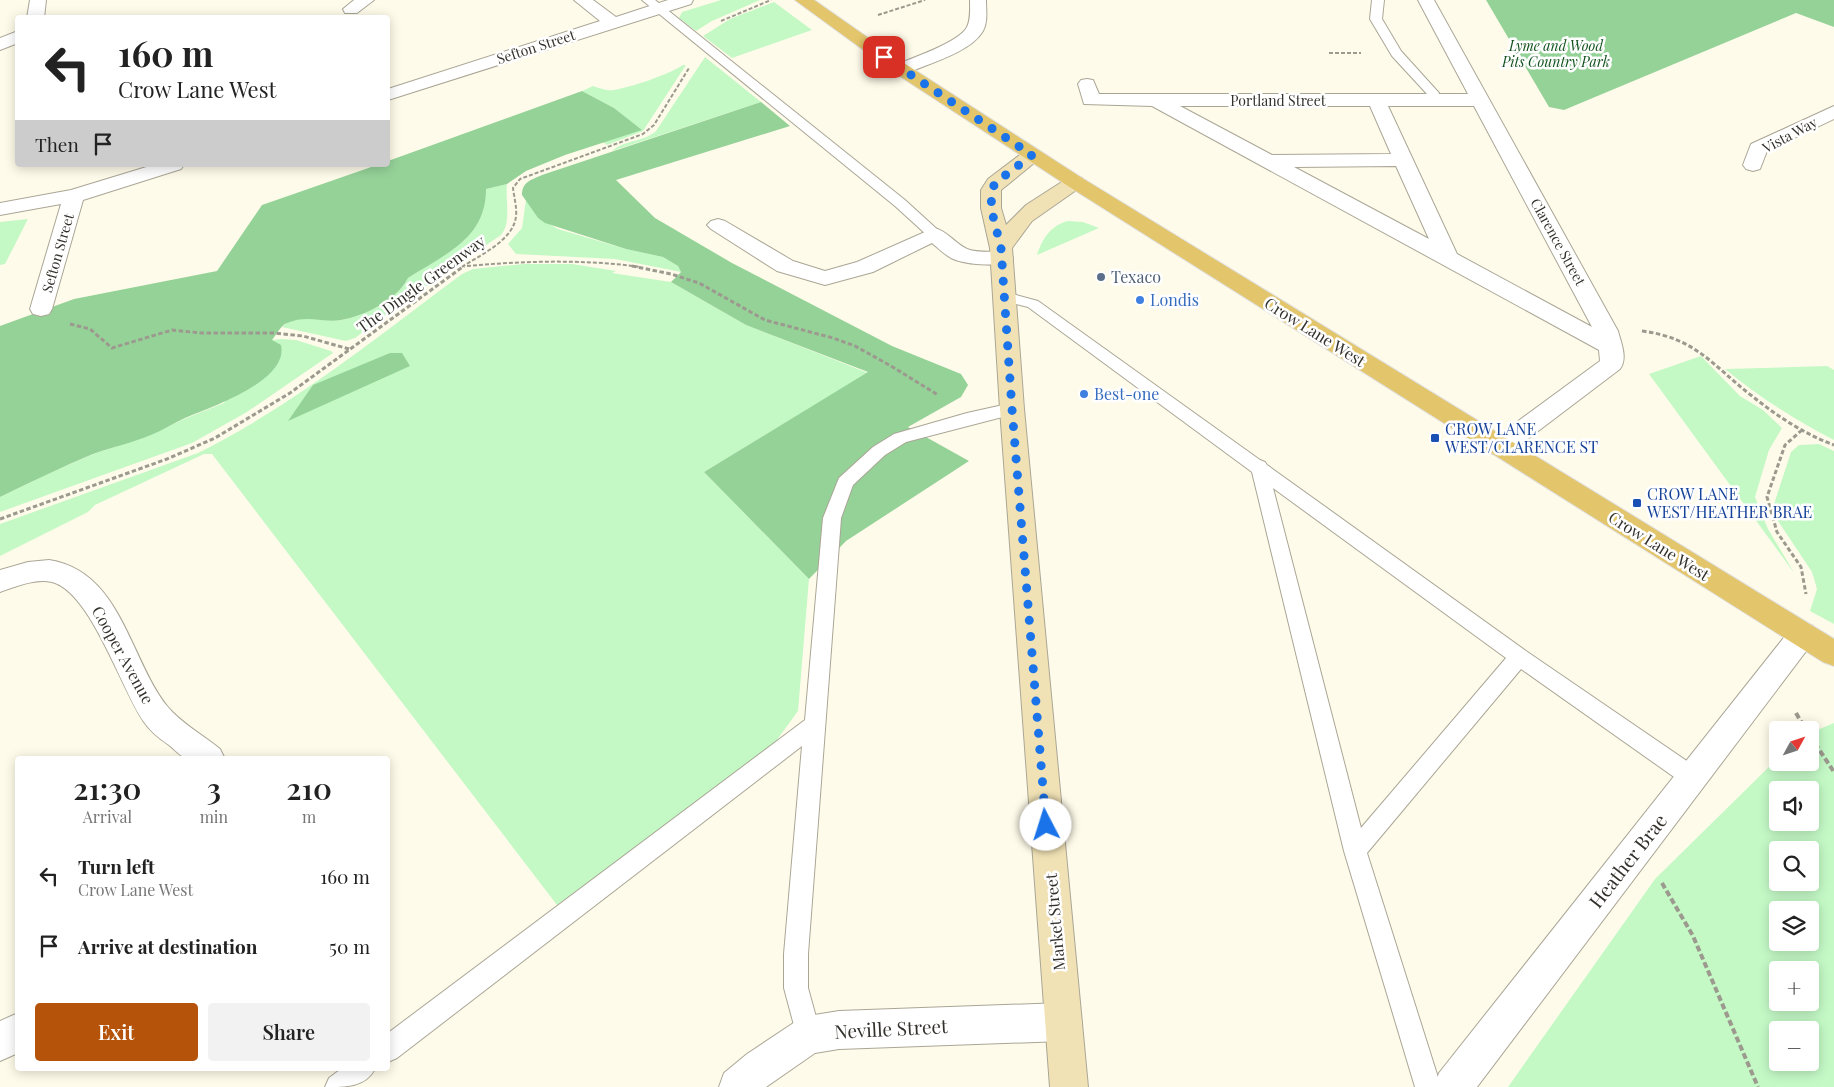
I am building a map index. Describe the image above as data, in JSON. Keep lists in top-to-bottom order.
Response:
{
  "streets": {
    "main road": ["Crow Lane West"],
    "street": [
      "Sefton Street",
      "Portland Street",
      "Vista Way",
      "Clarence Street",
      "Cooper Avenue",
      "Heather Brae",
      "Market Street",
      "Neville Street"
    ],
    "path": ["The Dingle Greenway"]
  },
  "crossings": [
    ["Portland Street", "Clarence Street"],
    ["Crow Lane West", "Heather Brae"],
    ["Crow Lane West", "Market Street"],
    ["Market Street", "Neville Street"]
  ],
  "parks": ["Lyme and Wood Pits Country Park"],
  "places": {
    "other": ["Texaco", "Londis", "Best-one"],
    "transit": ["CROW LANE WEST/CLARENCE ST", "CROW LANE WEST/HEATHER BRAE"]
  },
  "north": "top right",
  "page": {
    "turn": ["160 m", "Crow Lane West"],
    "then": "Then",
    "map_buttons": ["+", "−"],
    "eta": [
      "21:30",
      "Arrival",
      "3",
      "min",
      "210",
      "m"
    ],
    "list": [
      {
        "name": "Turn left",
        "note": "Crow Lane West",
        "value": "160 m"
      },
      {
        "name": "Arrive at destination",
        "value": "50 m"
      }
    ],
    "buttons": ["Exit", "Share"]
  }
}
